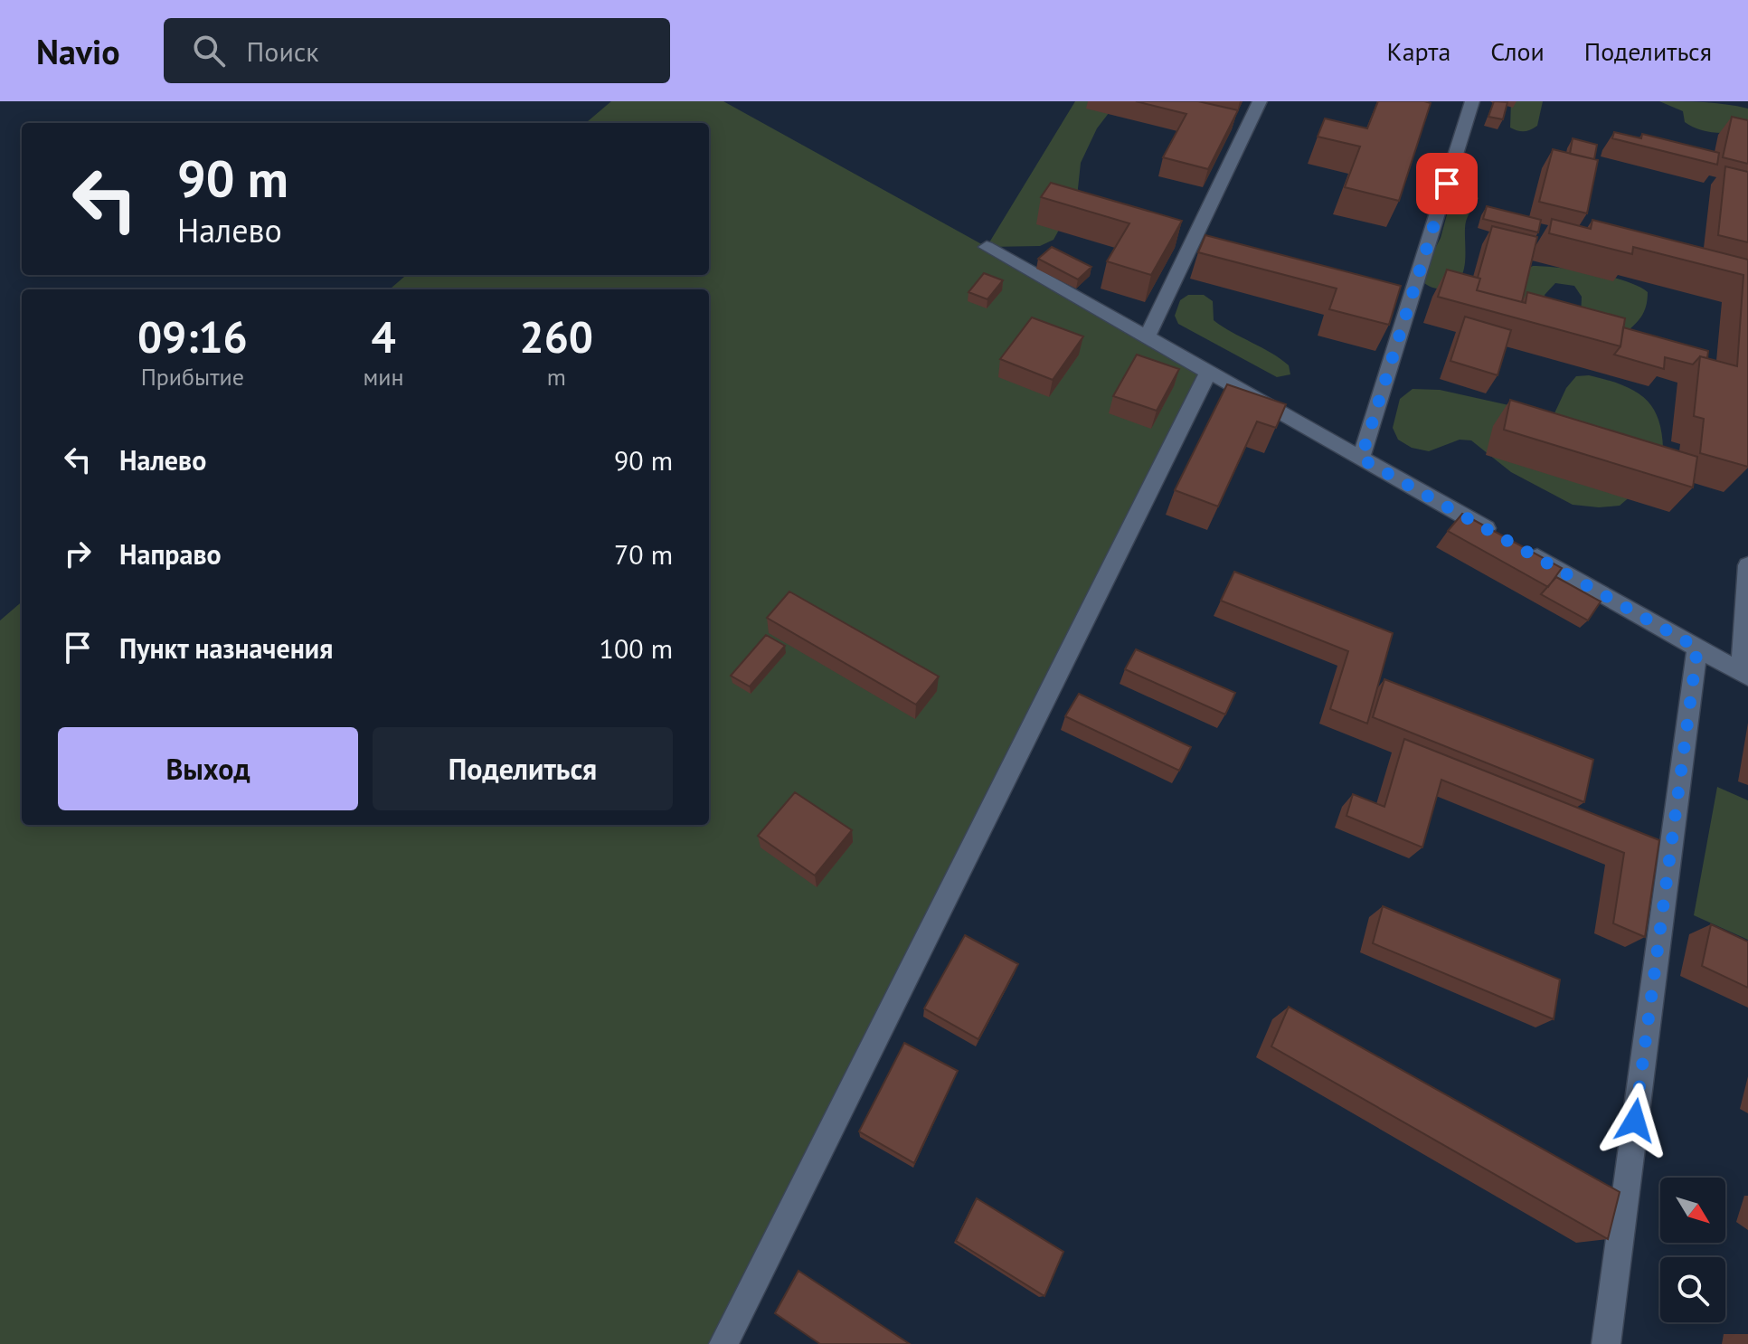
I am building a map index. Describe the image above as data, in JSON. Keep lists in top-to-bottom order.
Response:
{
  "north": "bottom right",
  "page": {
    "header": "Navio",
    "search": "Поиск",
    "nav": ["Карта", "Слои", "Поделиться"],
    "turn": ["90 m", "Налево"],
    "eta": [
      "09:16",
      "Прибытие",
      "4",
      "мин",
      "260",
      "m"
    ],
    "list": [
      {
        "name": "Налево",
        "value": "90 m"
      },
      {
        "name": "Направо",
        "value": "70 m"
      },
      {
        "name": "Пункт назначения",
        "value": "100 m"
      }
    ],
    "buttons": ["Выход", "Поделиться"]
  }
}
